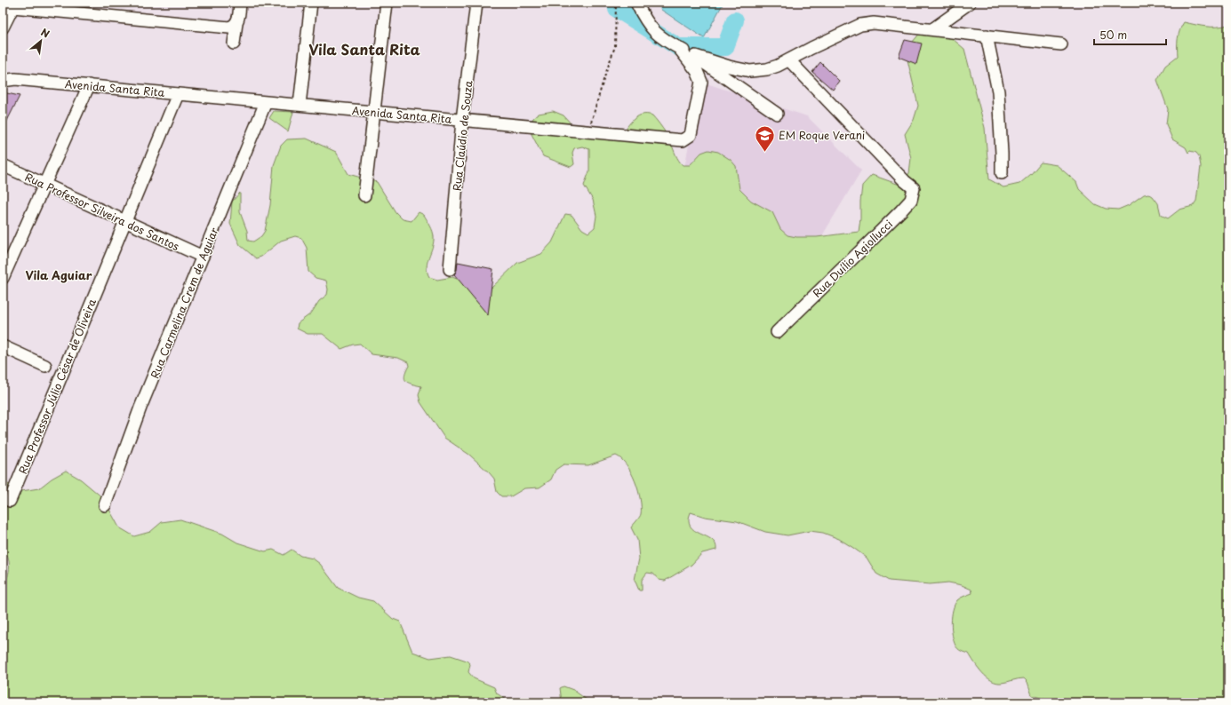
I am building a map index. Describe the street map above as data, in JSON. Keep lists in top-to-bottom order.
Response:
{
  "streets": {
    "street": [
      "Avenida Santa Rita",
      "Rua Claúdio de Souza",
      "Rua Professor Silveira dos Santos",
      "Rua Duílio Agiollucci",
      "Rua Carmelina Crem de Aguiar",
      "Rua Professor Júlio César de Oliveira"
    ]
  },
  "crossings": [
    ["Avenida Santa Rita", "Rua Claúdio de Souza"],
    ["Avenida Santa Rita", "Rua Carmelina Crem de Aguiar"],
    ["Avenida Santa Rita", "Rua Professor Júlio César de Oliveira"],
    ["Rua Professor Silveira dos Santos", "Rua Carmelina Crem de Aguiar"],
    ["Rua Professor Silveira dos Santos", "Rua Professor Júlio César de Oliveira"]
  ],
  "districts": ["Vila Santa Rita", "Vila Aguiar"],
  "places": {
    "school or university": ["EM Roque Verani"]
  },
  "scale_bar": "50 m",
  "north": "top right"
}
